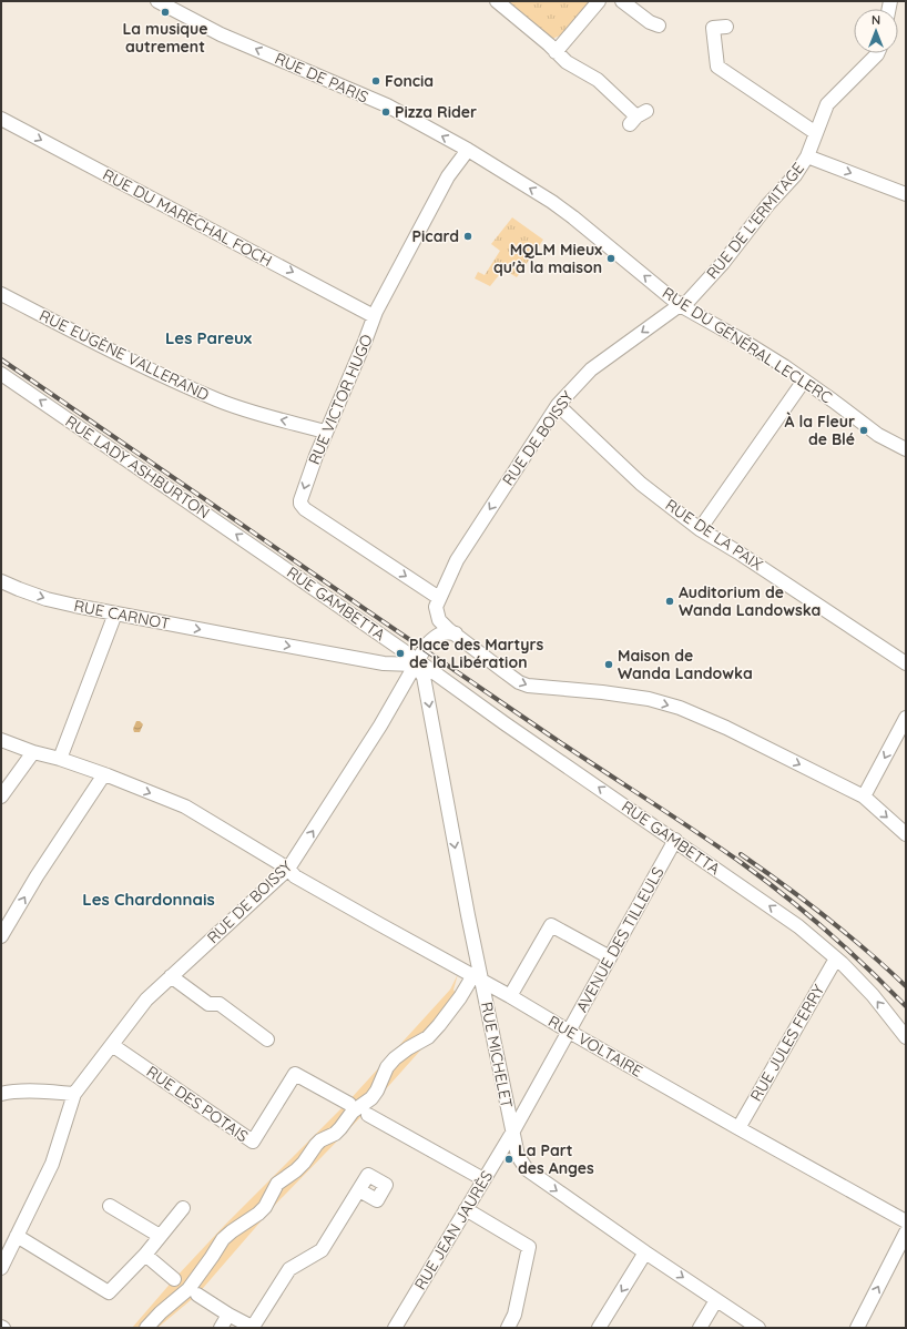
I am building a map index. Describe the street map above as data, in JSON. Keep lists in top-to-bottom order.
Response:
{
  "streets": {
    "street": [
      "RUE DE PARIS",
      "RUE DU MARÉCHAL FOCH",
      "RUE DE L'ERMITAGE",
      "RUE DU GÉNÉRAL LECLERC",
      "RUE EUGÈNE VALLERAND",
      "RUE VICTOR HUGO",
      "RUE DE BOISSY",
      "RUE LADY ASHBURTON",
      "RUE DE LA PAIX",
      "RUE GAMBETTA",
      "RUE CARNOT",
      "AVENUE DES TILLEULS",
      "RUE JULES FERRY",
      "RUE VOLTAIRE",
      "RUE MICHELET",
      "RUE DES POTAIS",
      "RUE JEAN JAURÈS"
    ]
  },
  "crossings": [
    ["RUE DE PARIS", "RUE DU GÉNÉRAL LECLERC"],
    ["RUE DE PARIS", "RUE VICTOR HUGO"],
    ["RUE DU MARÉCHAL FOCH", "RUE VICTOR HUGO"],
    ["RUE DE L'ERMITAGE", "RUE DU GÉNÉRAL LECLERC"],
    ["RUE DE L'ERMITAGE", "RUE DE BOISSY"],
    ["RUE DU GÉNÉRAL LECLERC", "RUE DE BOISSY"],
    ["RUE EUGÈNE VALLERAND", "RUE VICTOR HUGO"],
    ["RUE VICTOR HUGO", "RUE DE BOISSY"],
    ["RUE DE BOISSY", "RUE DE LA PAIX"],
    ["RUE DE BOISSY", "RUE GAMBETTA"],
    ["RUE DE BOISSY", "RUE VOLTAIRE"],
    ["RUE DE BOISSY", "RUE MICHELET"],
    ["RUE DE BOISSY", "RUE DES POTAIS"],
    ["RUE LADY ASHBURTON", "RUE GAMBETTA"],
    ["RUE GAMBETTA", "AVENUE DES TILLEULS"],
    ["RUE GAMBETTA", "RUE JULES FERRY"],
    ["RUE GAMBETTA", "RUE MICHELET"],
    ["AVENUE DES TILLEULS", "RUE VOLTAIRE"],
    ["AVENUE DES TILLEULS", "RUE MICHELET"],
    ["AVENUE DES TILLEULS", "RUE JEAN JAURÈS"],
    ["RUE JULES FERRY", "RUE VOLTAIRE"],
    ["RUE VOLTAIRE", "RUE MICHELET"],
    ["RUE MICHELET", "RUE JEAN JAURÈS"]
  ],
  "one_way": [
    "RUE DE PARIS",
    "RUE DU MARÉCHAL FOCH",
    "RUE DU GÉNÉRAL LECLERC",
    "RUE EUGÈNE VALLERAND",
    "RUE VICTOR HUGO",
    "RUE LADY ASHBURTON",
    "RUE CARNOT",
    "RUE MICHELET"
  ],
  "districts": ["Les Pareux", "Les Chardonnais"],
  "places": [
    "La musique autrement",
    "Foncia",
    "Pizza Rider",
    "Picard",
    "MQLM Mieux qu'à la maison",
    "À la Fleur de Blé",
    "Auditorium de Wanda Landowska",
    "Place des Martyrs de la Libération",
    "Maison de Wanda Landowka",
    "La Part des Anges"
  ],
  "north": "top"
}
